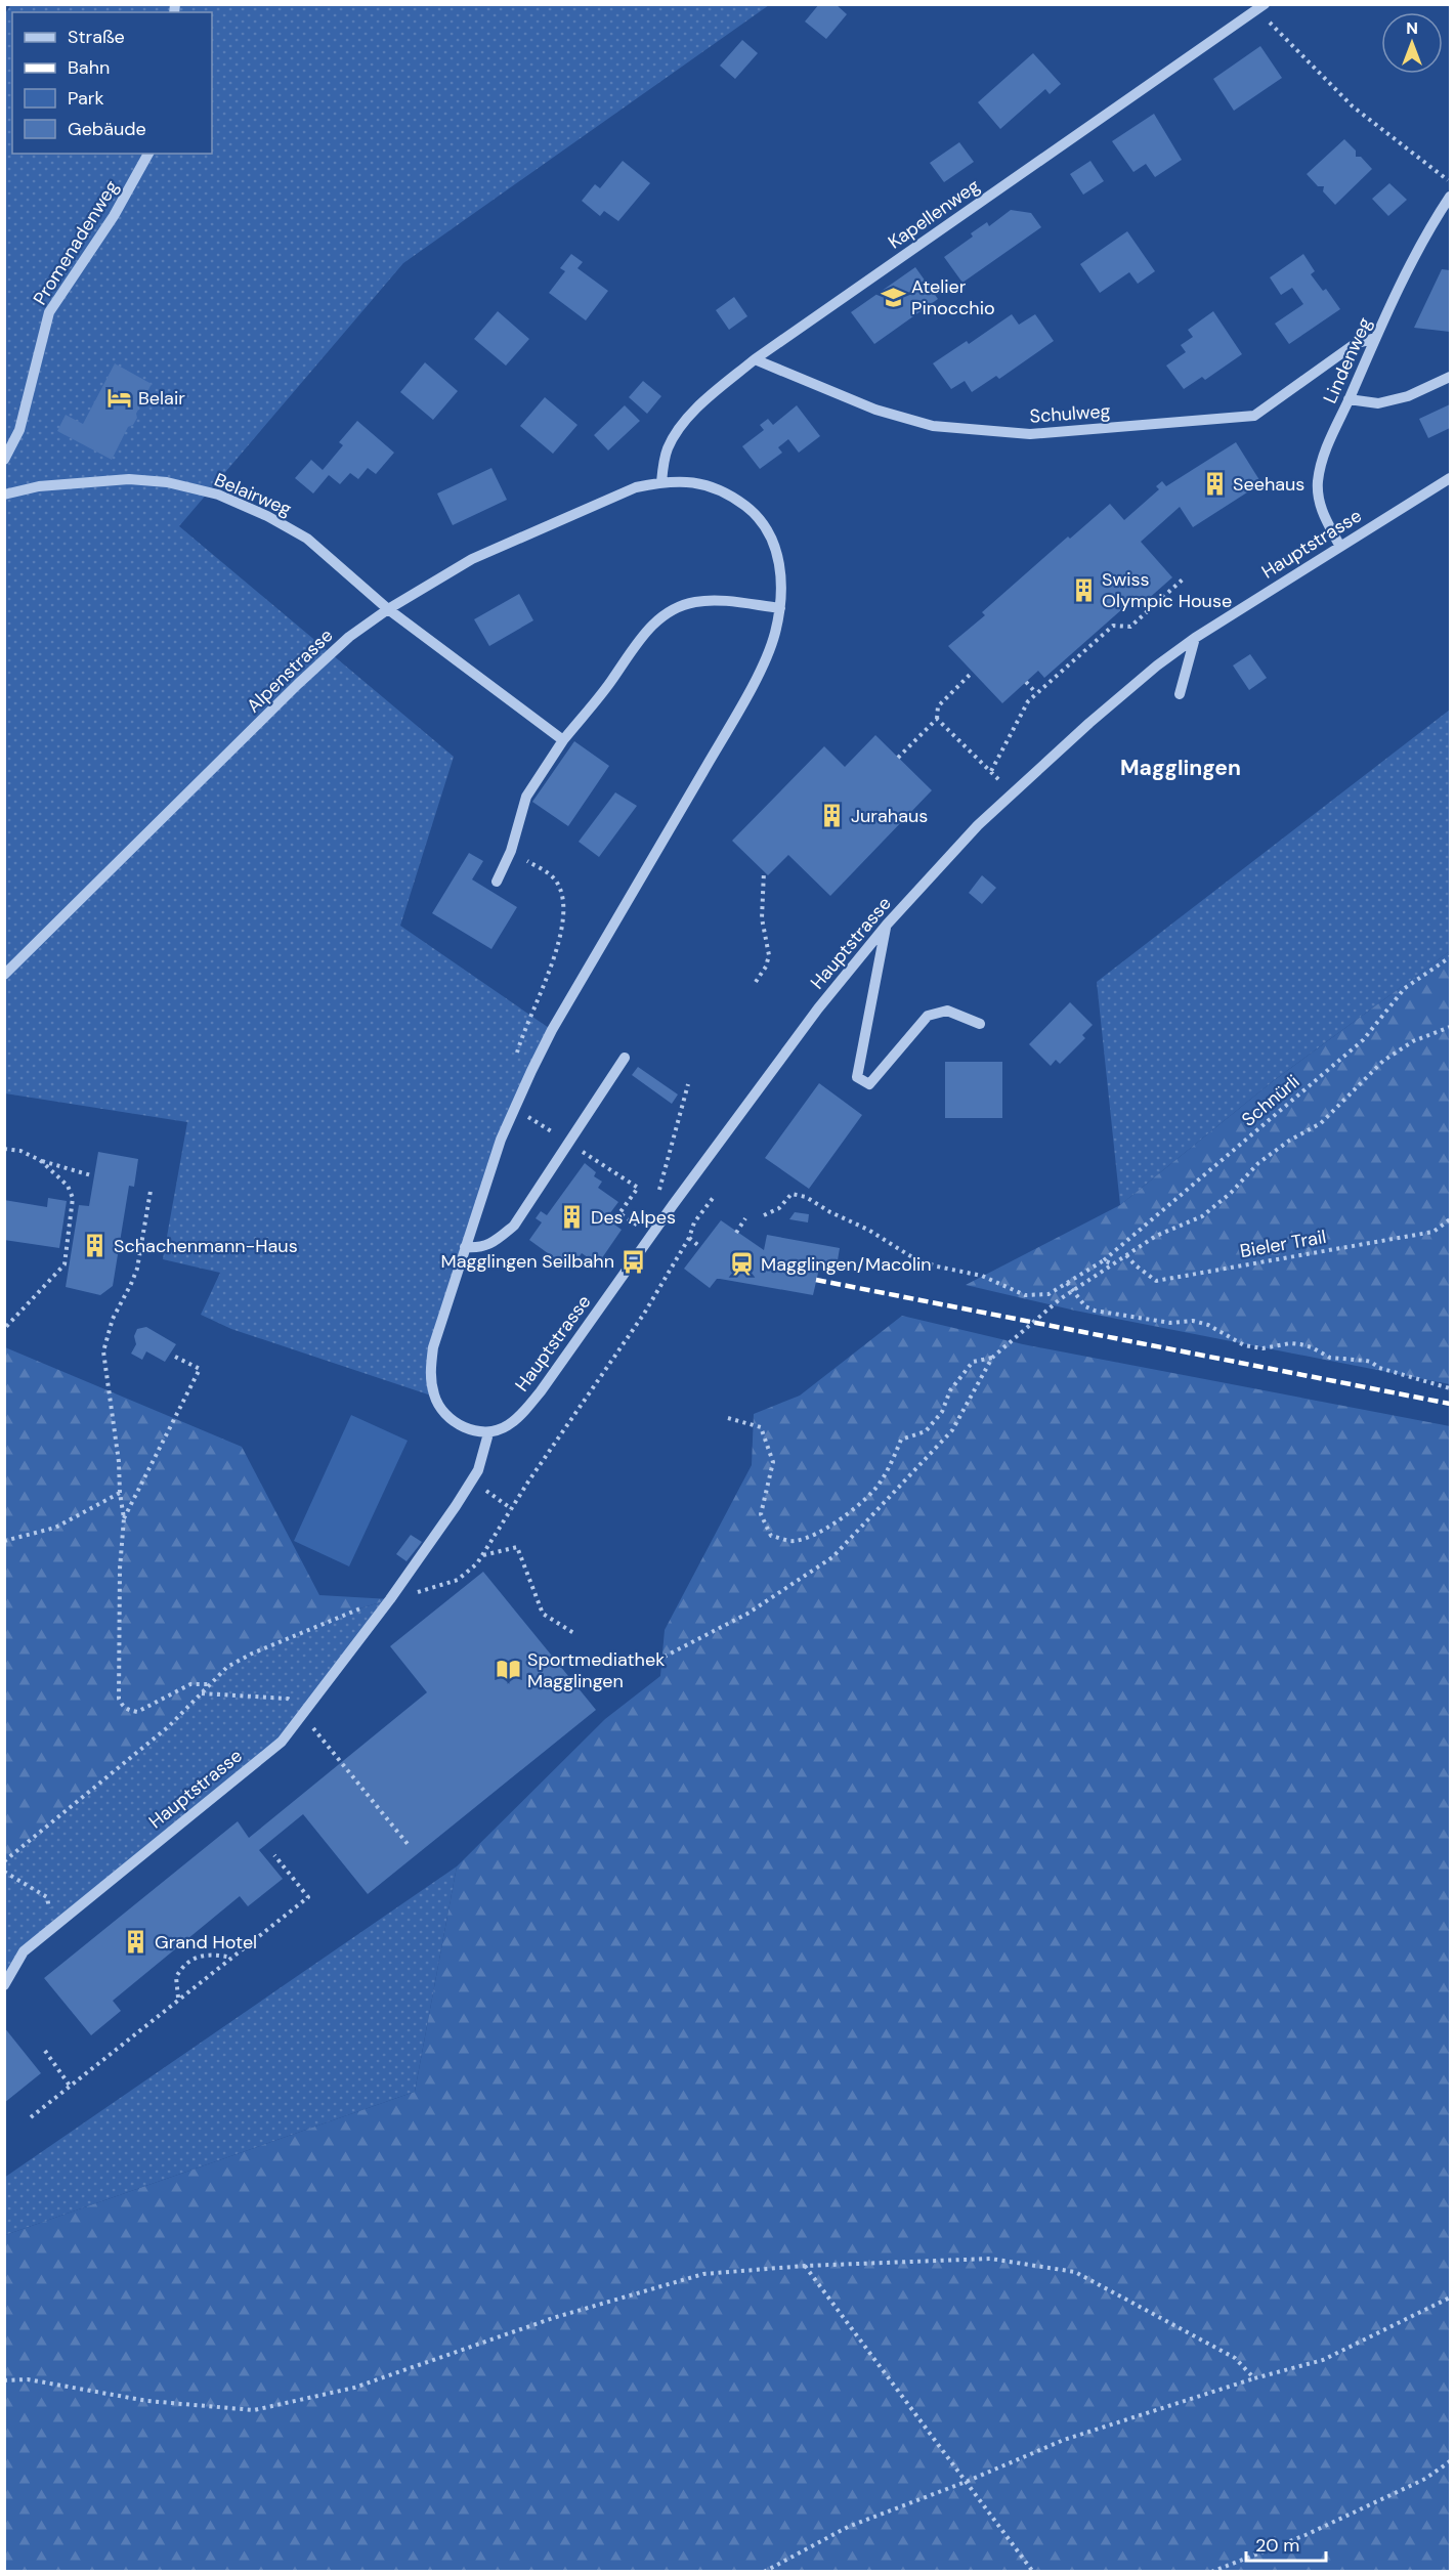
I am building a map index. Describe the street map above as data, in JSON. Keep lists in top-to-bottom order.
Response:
{
  "streets": {
    "street": [
      "Kapellenweg",
      "Promenadenweg",
      "Lindenweg",
      "Schulweg",
      "Belairweg",
      "Hauptstrasse",
      "Alpenstrasse"
    ],
    "path": ["Schnürli", "Bieler Trail"]
  },
  "crossings": [
    ["Kapellenweg", "Schulweg"],
    ["Kapellenweg", "Alpenstrasse"],
    ["Lindenweg", "Schulweg"],
    ["Lindenweg", "Hauptstrasse"],
    ["Belairweg", "Alpenstrasse"]
  ],
  "districts": ["Magglingen"],
  "places": {
    "school or university": ["Atelier Pinocchio"],
    "hotel": ["Belair"],
    "building": [
      "Seehaus",
      "Swiss Olympic House",
      "Jurahaus",
      "Des Alpes",
      "Schachenmann-Haus",
      "Grand Hotel"
    ],
    "bus stop": ["Magglingen Seilbahn"],
    "station": ["Magglingen/Macolin"],
    "library": ["Sportmediathek Magglingen"]
  },
  "legend": [
    "Straße",
    "Bahn",
    "Park",
    "Gebäude"
  ],
  "scale_bar": "20 m",
  "north": "top"
}
